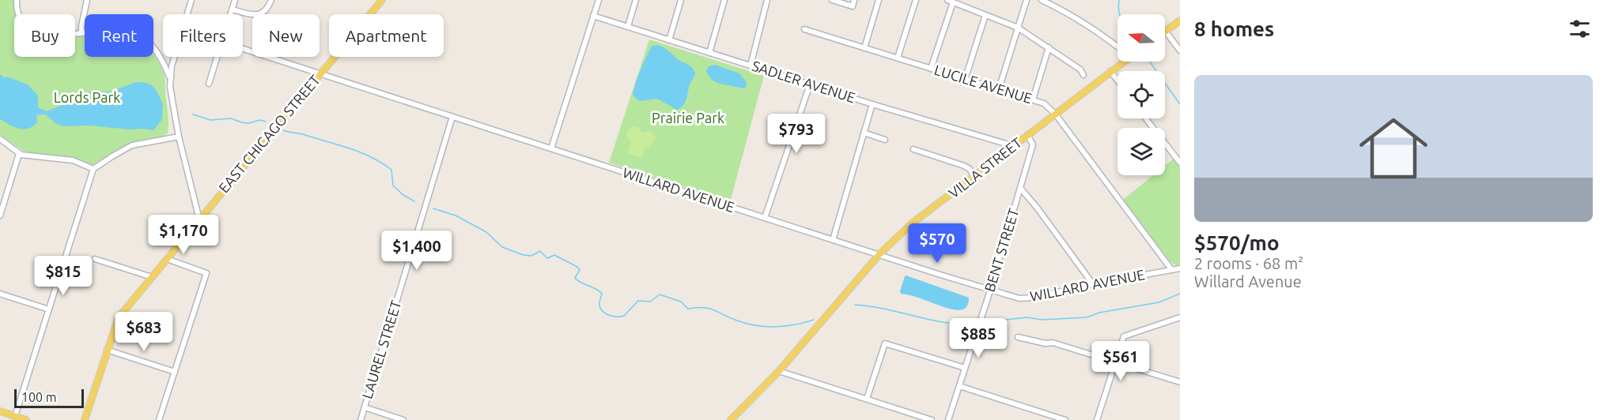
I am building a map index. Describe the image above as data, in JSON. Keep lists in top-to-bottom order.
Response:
{
  "streets": {
    "main road": ["EAST CHICAGO STREET", "VILLA STREET"],
    "street": [
      "SADLER AVENUE",
      "LUCILE AVENUE",
      "WILLARD AVENUE",
      "BENT STREET",
      "LAUREL STREET"
    ]
  },
  "crossings": [
    ["SADLER AVENUE", "VILLA STREET"],
    ["LUCILE AVENUE", "VILLA STREET"],
    ["LUCILE AVENUE", "WILLARD AVENUE"],
    ["EAST CHICAGO STREET", "WILLARD AVENUE"],
    ["VILLA STREET", "WILLARD AVENUE"],
    ["VILLA STREET", "BENT STREET"],
    ["WILLARD AVENUE", "BENT STREET"],
    ["WILLARD AVENUE", "LAUREL STREET"]
  ],
  "parks": ["Lords Park", "Prairie Park"],
  "scale_bar": "100 m",
  "north": "left",
  "page": {
    "heading": "8 homes",
    "chip": [
      "Buy",
      "Rent",
      "Filters",
      "New",
      "Apartment"
    ],
    "list": [
      {
        "name": "$570/mo",
        "note": "2 rooms · 68 m² · Willard Avenue"
      }
    ],
    "price": [
      "$793",
      "$1,170",
      "$570",
      "$1,400",
      "$815",
      "$683",
      "$885",
      "$561"
    ],
    "scale": "100 m"
  }
}
